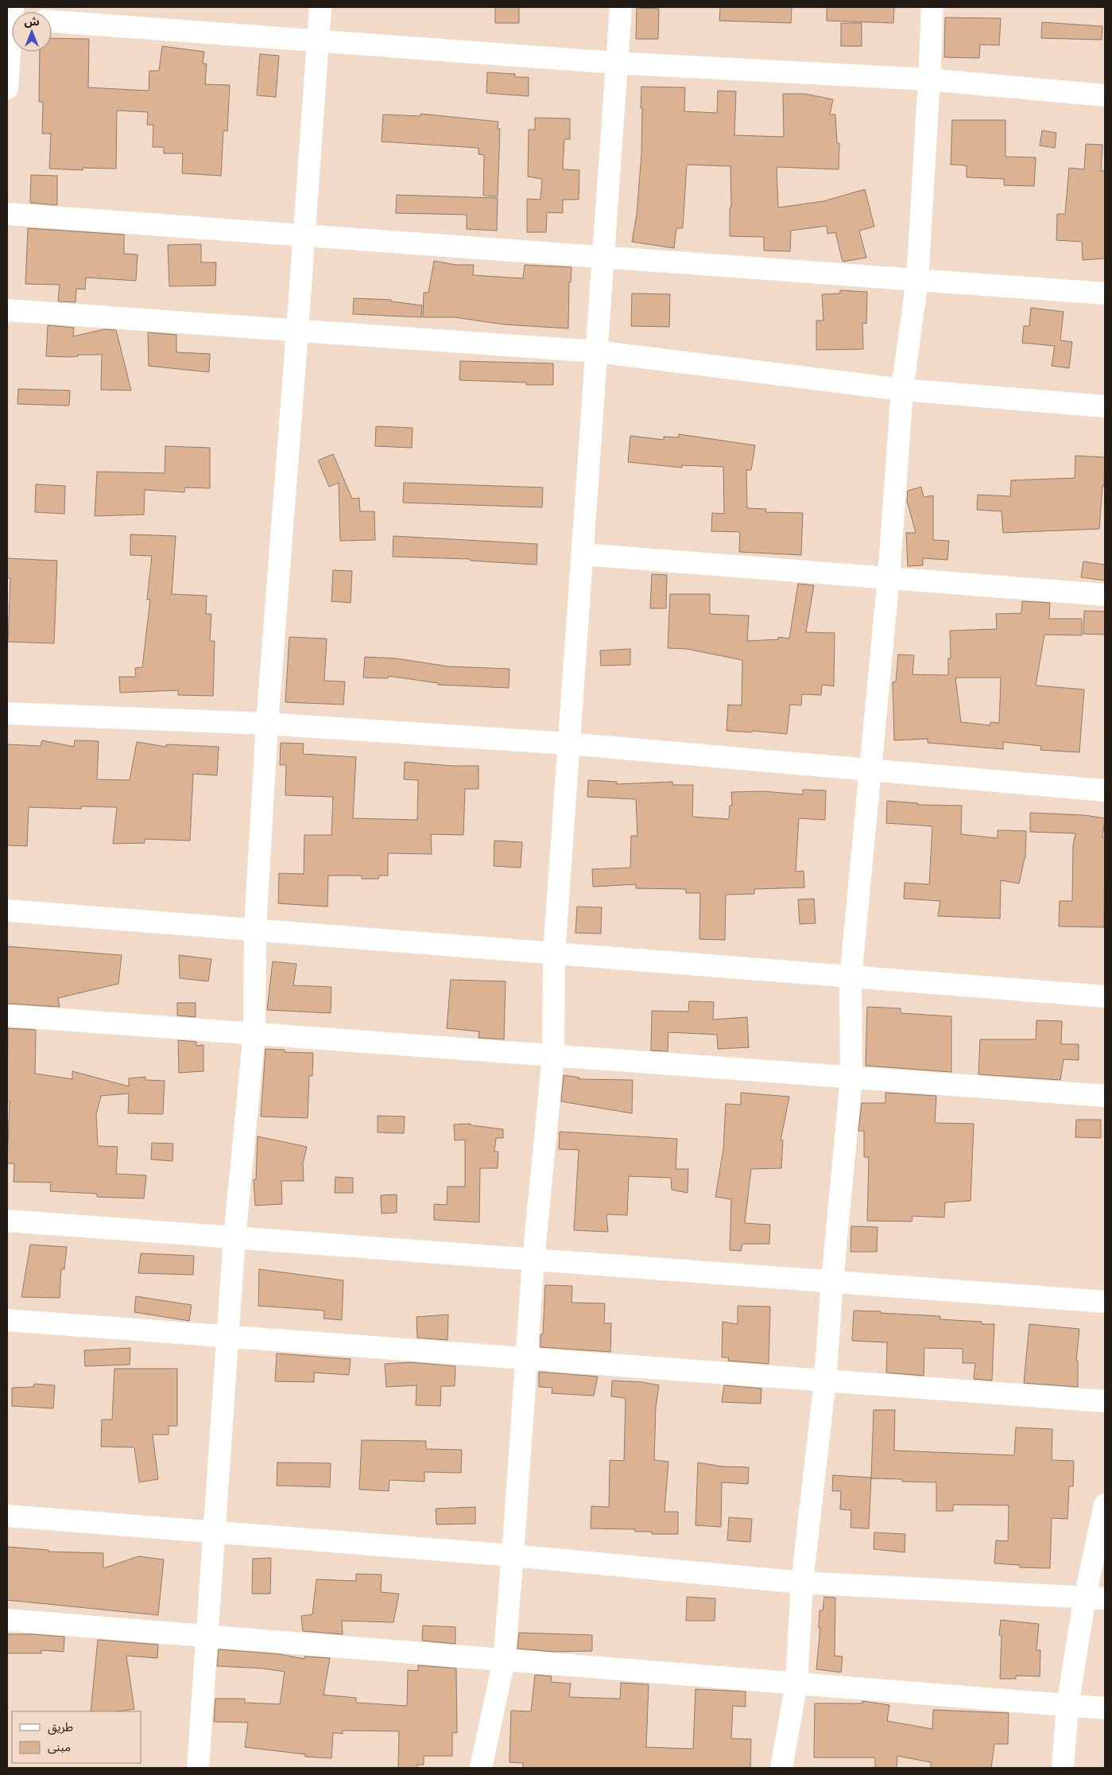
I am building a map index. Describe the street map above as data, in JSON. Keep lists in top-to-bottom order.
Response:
{
  "legend": ["طريق", "مبنى"],
  "north": "top"
}
